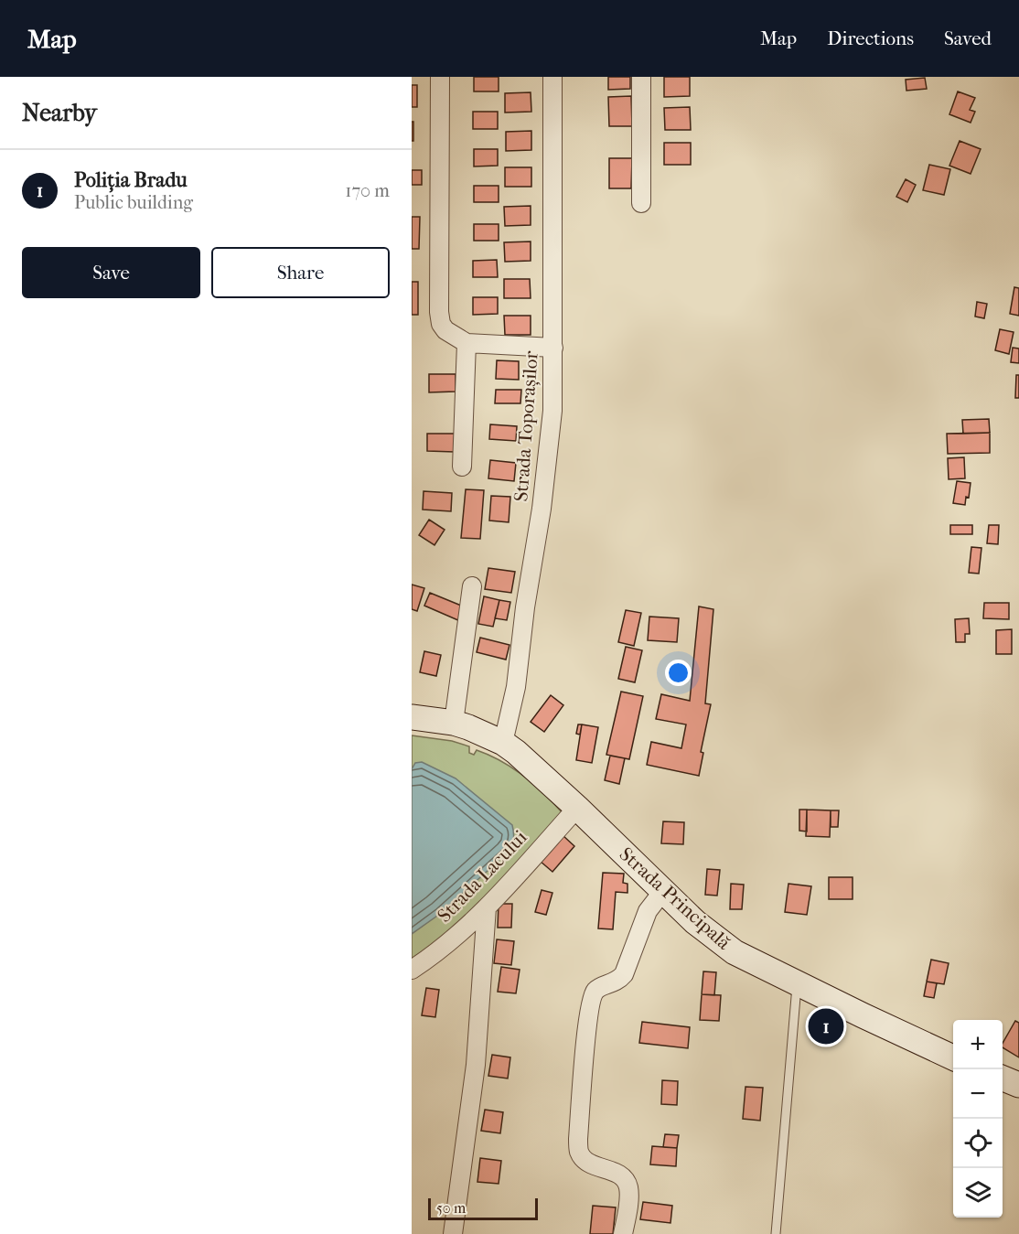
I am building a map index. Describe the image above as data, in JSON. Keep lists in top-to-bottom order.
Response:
{
  "streets": {
    "main road": ["Strada Principală"],
    "street": ["Strada Toporașilor", "Strada Lacului"]
  },
  "crossings": [
    ["Strada Toporașilor", "Strada Principală"],
    ["Strada Lacului", "Strada Principală"]
  ],
  "scale_bar": "50 m",
  "page": {
    "header": "Map",
    "nav": ["Map", "Directions", "Saved"],
    "heading": "Nearby",
    "list": [
      {
        "mark": "1",
        "name": "Poliția Bradu",
        "note": "Public building",
        "value": "170 m"
      }
    ],
    "buttons": ["Save", "Share"],
    "pins": "1",
    "map_buttons": ["+", "−"],
    "scale": "50 m"
  }
}
